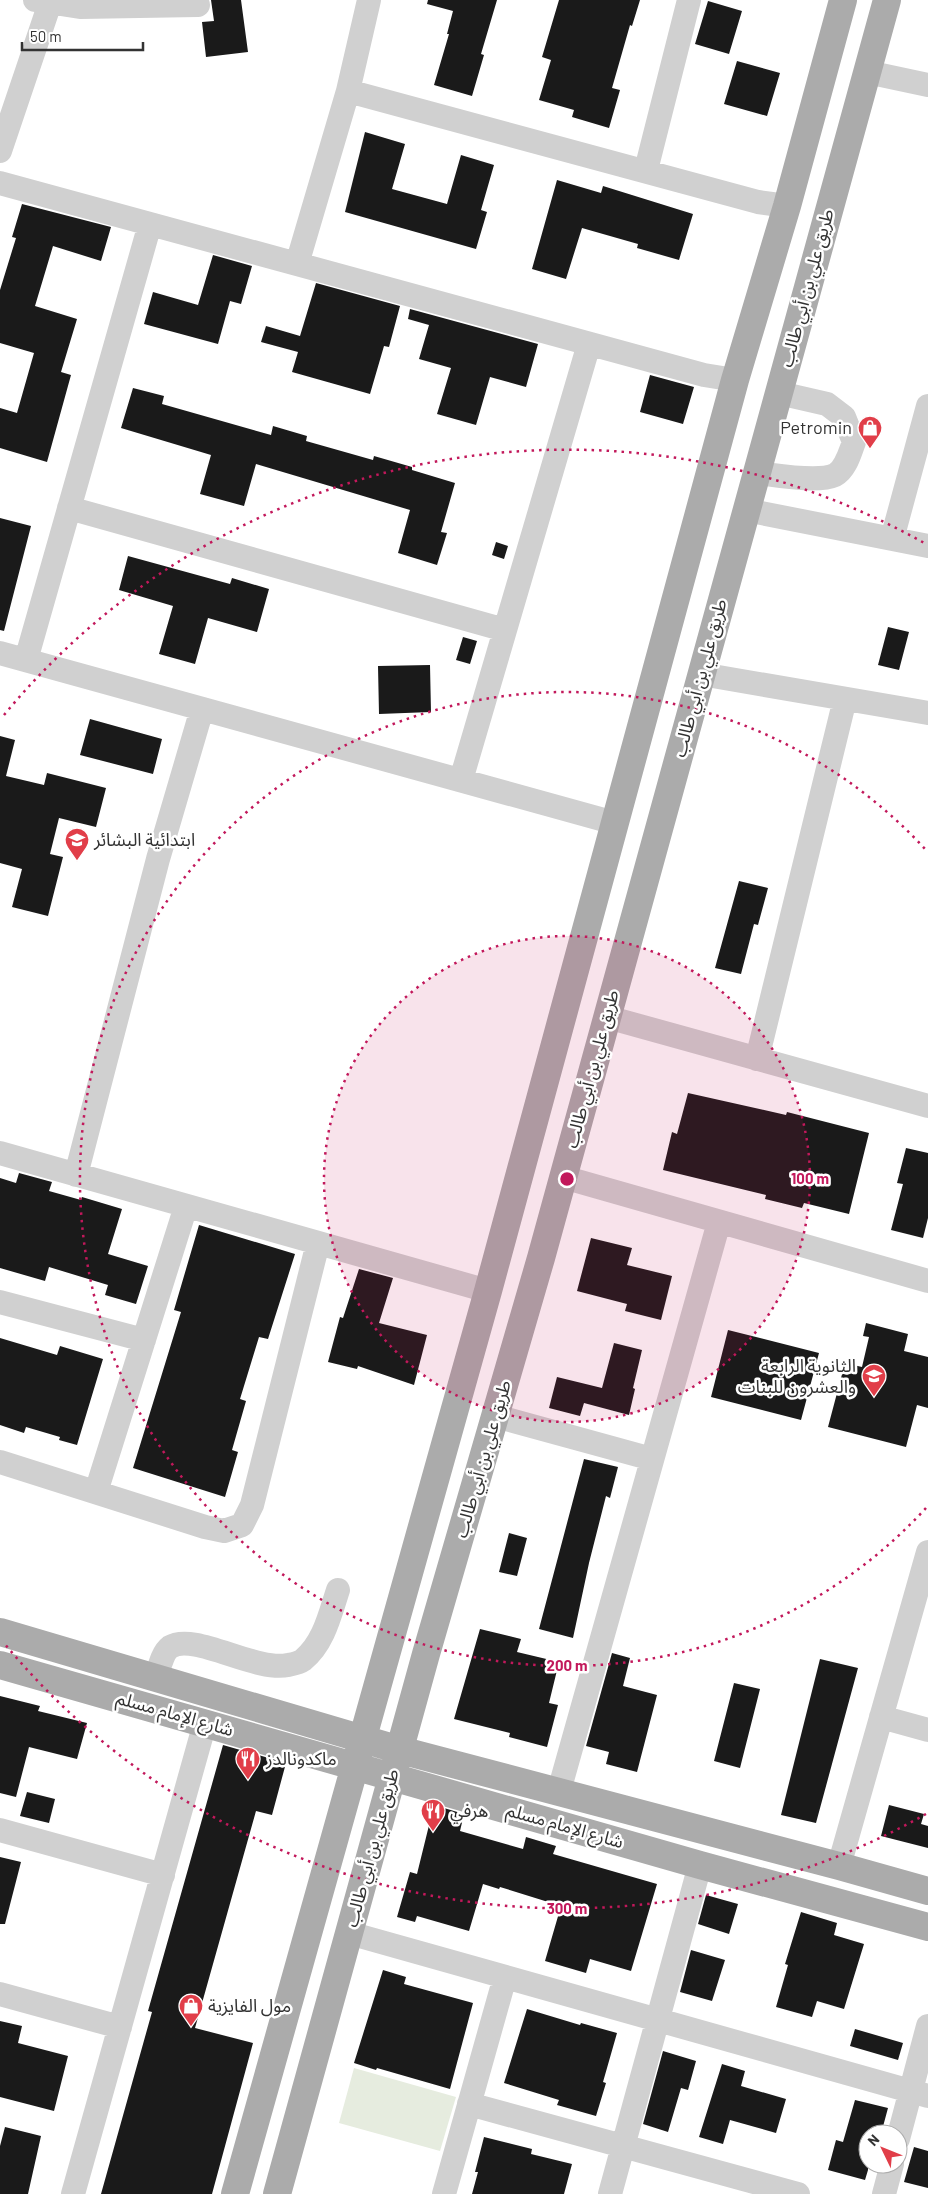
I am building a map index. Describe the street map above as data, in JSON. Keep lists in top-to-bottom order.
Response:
{
  "streets": {
    "main road": ["طريق علي بن أبي طالب", "شارع الإمام مسلم"]
  },
  "crossings": [
    ["طريق علي بن أبي طالب", "شارع الإمام مسلم"]
  ],
  "places": {
    "shop": ["Petromin", "مول الفايزية"],
    "school or university": ["ابتدائية البشائر", "الثانوية الرابعة والعشرون للبنات"],
    "restaurant": ["ماكدونالدز", "هرفي"]
  },
  "scale_bar": "50 m",
  "north": "top left",
  "rings": ["100 m", "200 m", "300 m"]
}
